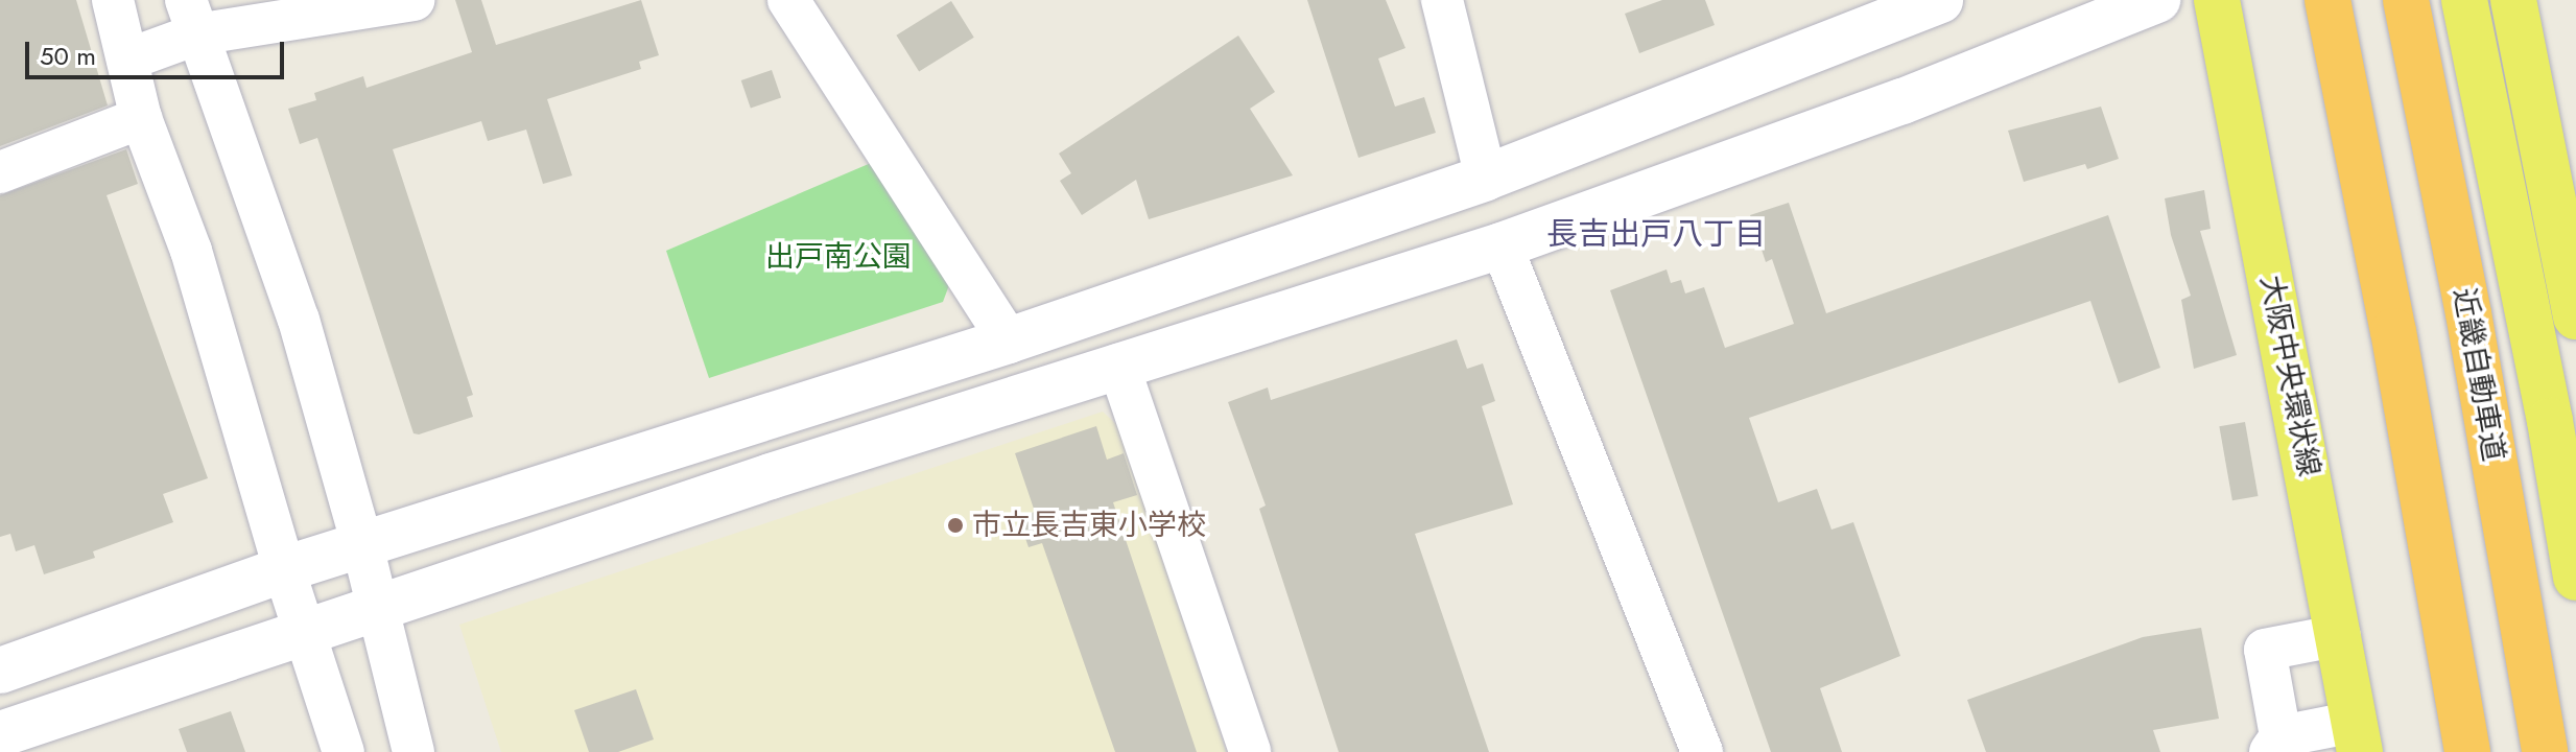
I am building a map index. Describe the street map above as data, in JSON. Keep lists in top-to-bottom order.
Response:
{
  "streets": {
    "highway": ["近畿自動車道"],
    "main road": ["大阪中央環状線"]
  },
  "districts": ["長吉出戸八丁目"],
  "parks": ["出戸南公園"],
  "places": ["市立長吉東小学校"],
  "scale_bar": "50 m"
}
